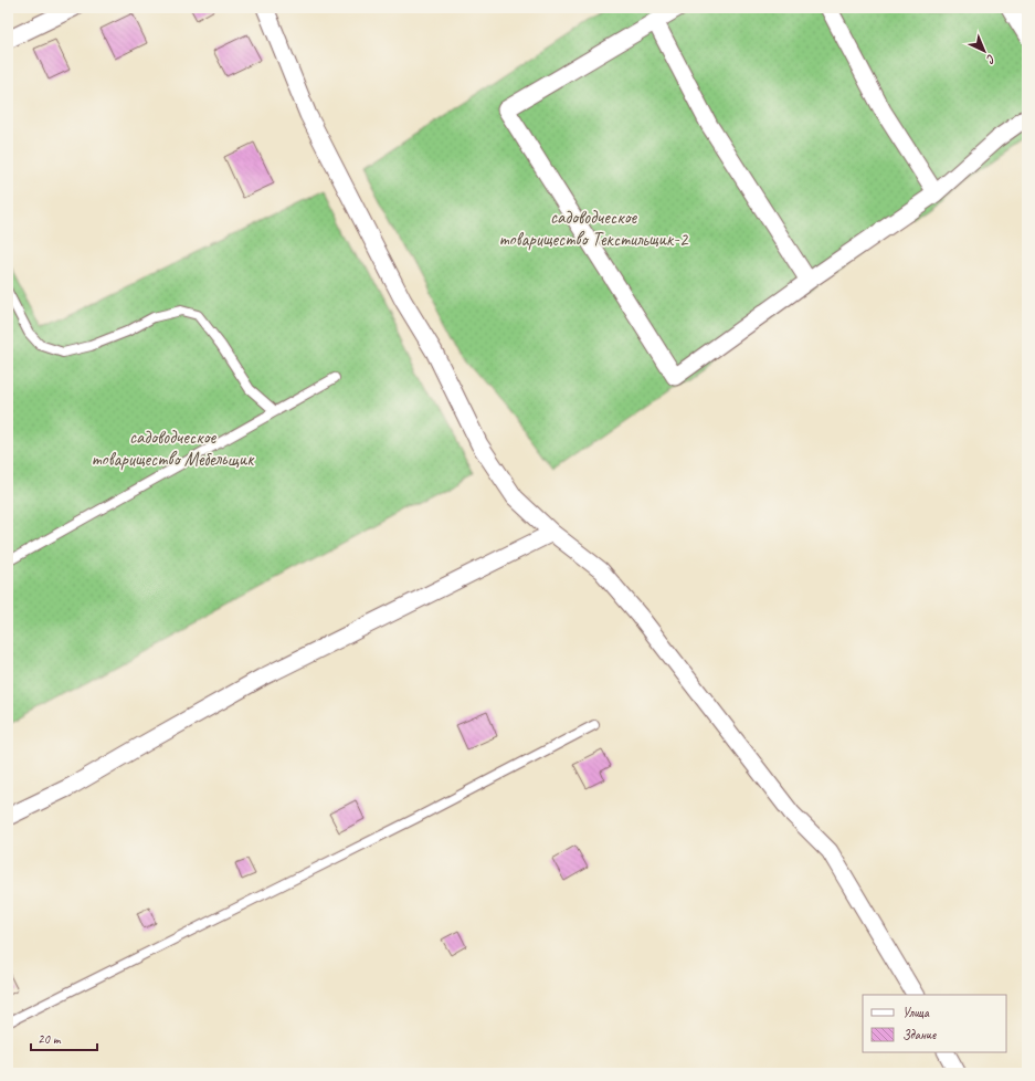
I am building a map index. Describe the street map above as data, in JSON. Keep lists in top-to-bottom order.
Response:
{
  "parks": ["садоводческое товарищество Текстильщик-2", "садоводческое товарищество Мебельщик"],
  "legend": ["Улица", "Здание"],
  "scale_bar": "20 m",
  "north": "bottom right"
}
